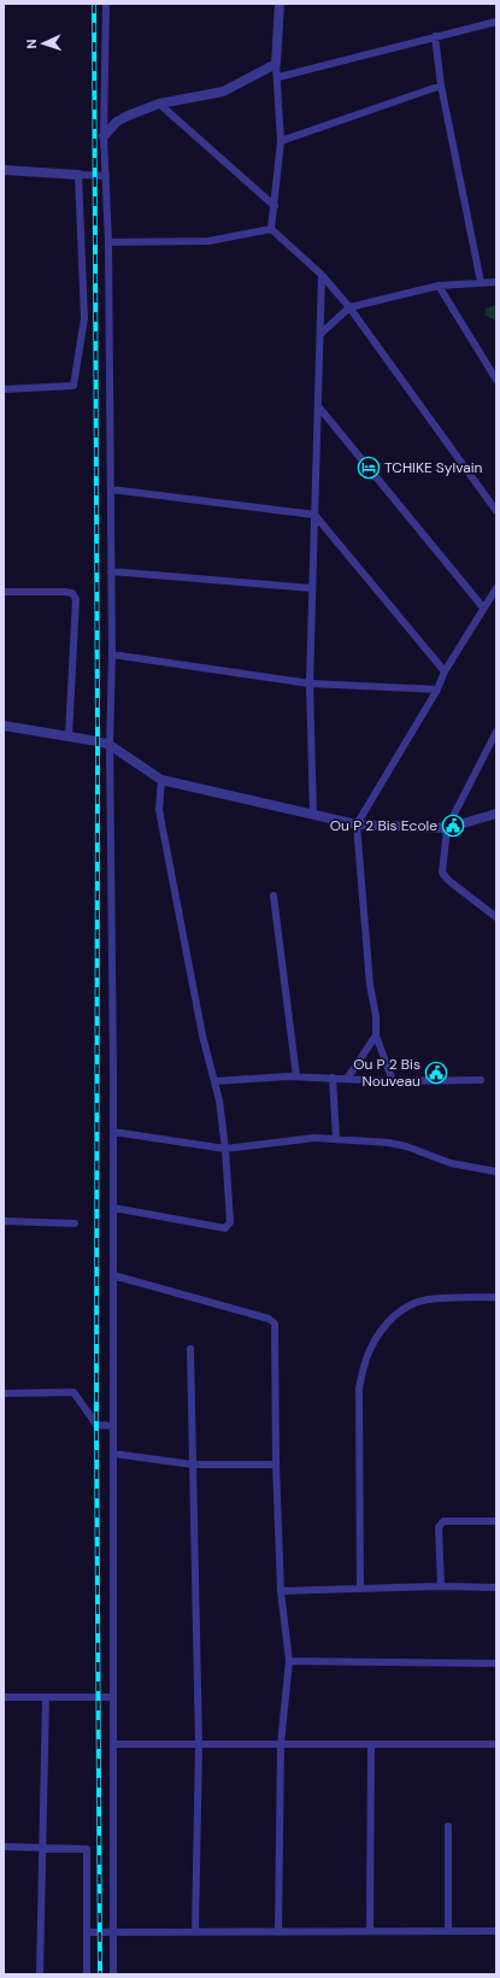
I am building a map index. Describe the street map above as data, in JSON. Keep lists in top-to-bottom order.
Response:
{
  "places": {
    "hotel": ["TCHIKE Sylvain"],
    "public building": ["Ou P 2 Bis Ecole", "Ou P 2 Bis Nouveau"]
  },
  "north": "left"
}
